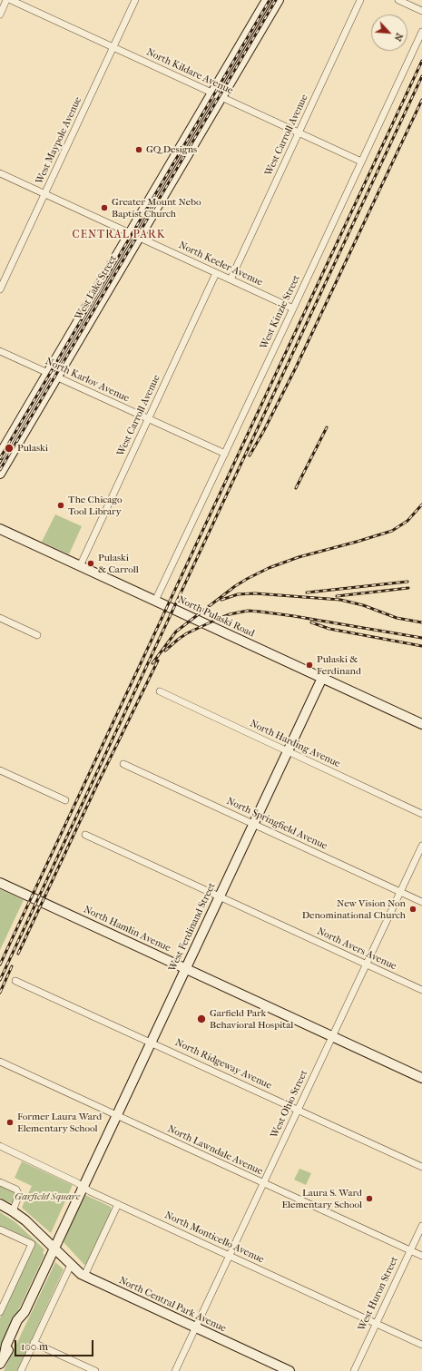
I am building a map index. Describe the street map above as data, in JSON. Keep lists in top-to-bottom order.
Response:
{
  "streets": {
    "street": [
      "North Kildare Avenue",
      "West Carroll Avenue",
      "West Maypole Avenue",
      "North Keeler Avenue",
      "West Lake Street",
      "West Kinzie Street",
      "North Karlov Avenue",
      "North Pulaski Road",
      "North Harding Avenue",
      "North Springfield Avenue",
      "West Ferdinand Street",
      "North Hamlin Avenue",
      "North Avers Avenue",
      "North Ridgeway Avenue",
      "West Ohio Street",
      "North Lawndale Avenue",
      "North Monticello Avenue",
      "West Huron Street",
      "North Central Park Avenue"
    ]
  },
  "crossings": [
    ["North Kildare Avenue", "West Carroll Avenue"],
    ["North Kildare Avenue", "West Maypole Avenue"],
    ["North Kildare Avenue", "West Lake Street"],
    ["North Kildare Avenue", "West Kinzie Street"],
    ["West Carroll Avenue", "North Keeler Avenue"],
    ["West Carroll Avenue", "North Karlov Avenue"],
    ["West Carroll Avenue", "North Pulaski Road"],
    ["West Maypole Avenue", "North Keeler Avenue"],
    ["North Keeler Avenue", "West Lake Street"],
    ["North Keeler Avenue", "West Kinzie Street"],
    ["West Lake Street", "North Karlov Avenue"],
    ["West Kinzie Street", "North Karlov Avenue"],
    ["West Kinzie Street", "North Pulaski Road"],
    ["North Pulaski Road", "West Ferdinand Street"],
    ["North Harding Avenue", "West Ferdinand Street"],
    ["North Springfield Avenue", "West Ferdinand Street"],
    ["North Springfield Avenue", "West Ohio Street"],
    ["West Ferdinand Street", "North Hamlin Avenue"],
    ["West Ferdinand Street", "North Avers Avenue"],
    ["West Ferdinand Street", "North Ridgeway Avenue"],
    ["West Ferdinand Street", "North Lawndale Avenue"],
    ["West Ferdinand Street", "North Monticello Avenue"],
    ["West Ferdinand Street", "North Central Park Avenue"],
    ["North Hamlin Avenue", "West Ohio Street"],
    ["North Avers Avenue", "West Ohio Street"],
    ["North Ridgeway Avenue", "West Ohio Street"],
    ["West Ohio Street", "North Lawndale Avenue"],
    ["West Ohio Street", "North Monticello Avenue"],
    ["West Ohio Street", "North Central Park Avenue"],
    ["North Lawndale Avenue", "West Huron Street"],
    ["North Monticello Avenue", "West Huron Street"]
  ],
  "districts": ["CENTRAL PARK"],
  "parks": ["Garfield Square"],
  "places": [
    "GQ Designs",
    "Greater Mount Nebo Baptist Church",
    "Pulaski",
    "The Chicago Tool Library",
    "Pulaski & Carroll",
    "Pulaski & Ferdinand",
    "New Vision Non Denominational Church",
    "Garfield Park Behavioral Hospital",
    "Former Laura Ward Elementary School",
    "Laura S. Ward Elementary School"
  ],
  "scale_bar": "100 m",
  "north": "bottom right"
}
